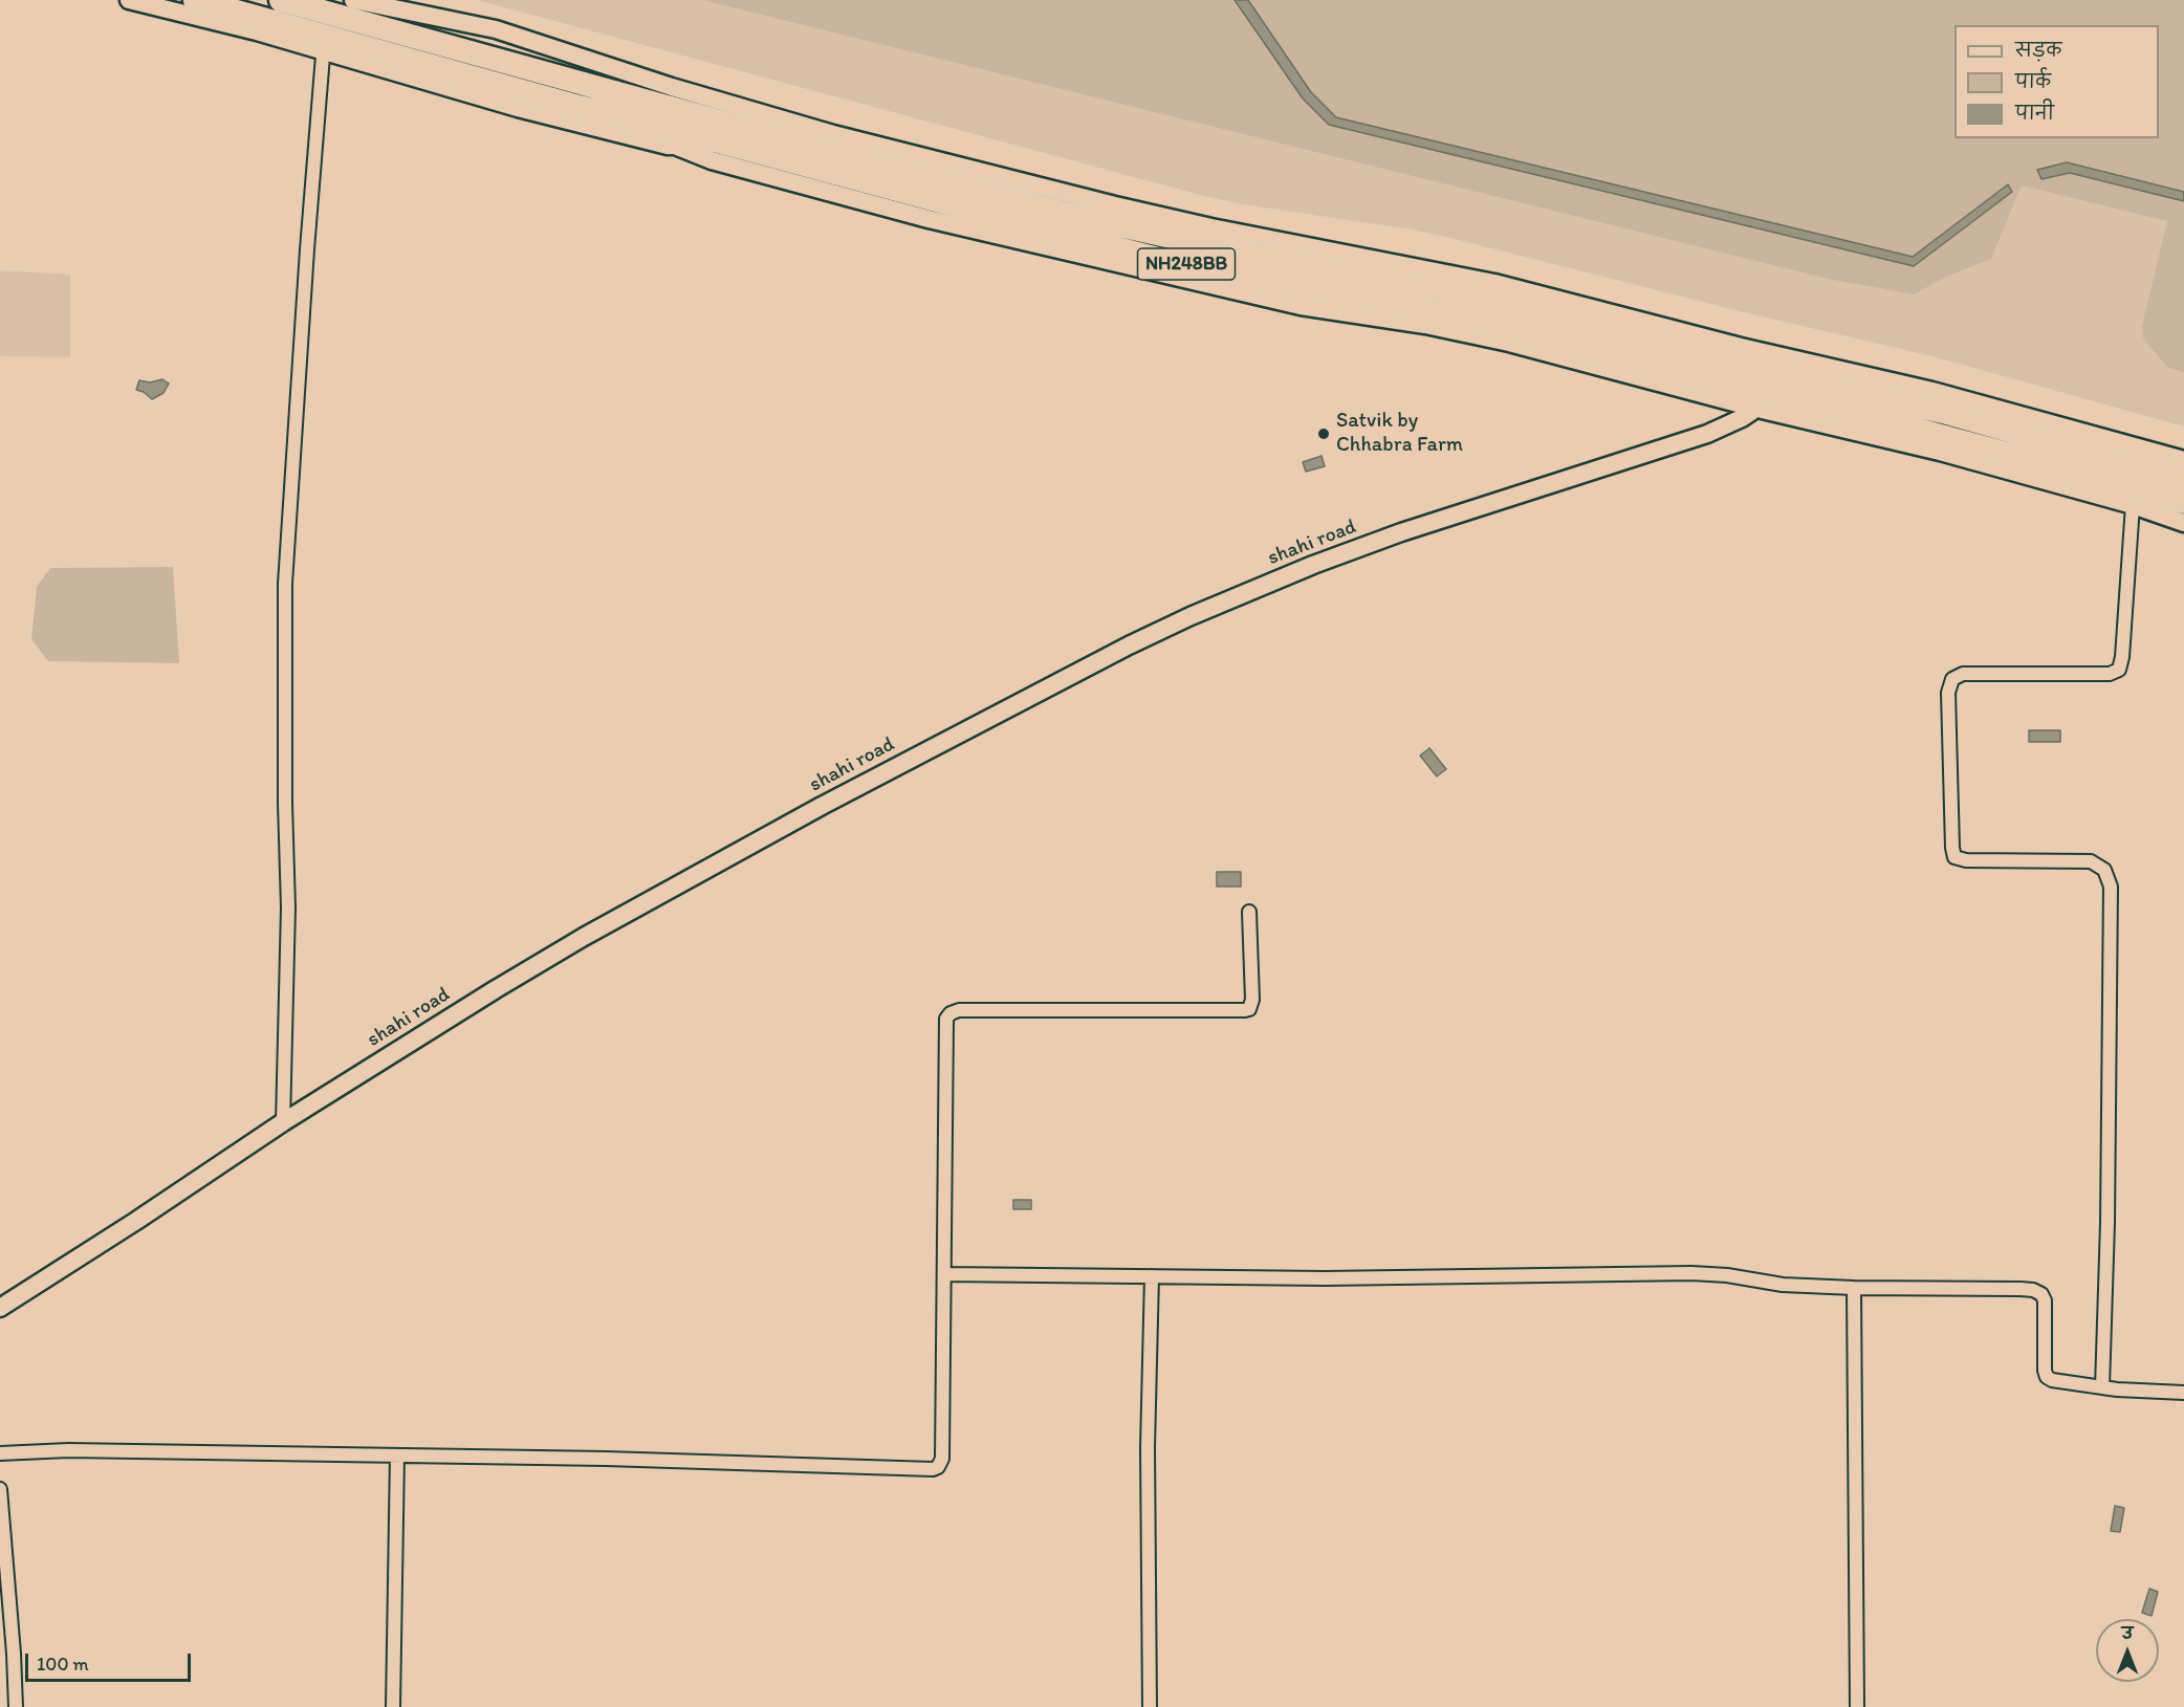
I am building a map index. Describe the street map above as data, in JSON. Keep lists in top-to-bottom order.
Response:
{
  "streets": {
    "highway": ["NH248BB"],
    "street": ["shahi road"]
  },
  "crossings": [
    ["NH248BB", "shahi road"]
  ],
  "places": ["Satvik by Chhabra Farm"],
  "legend": ["सड़क", "पार्क", "पानी"],
  "scale_bar": "100 m",
  "north": "top"
}
